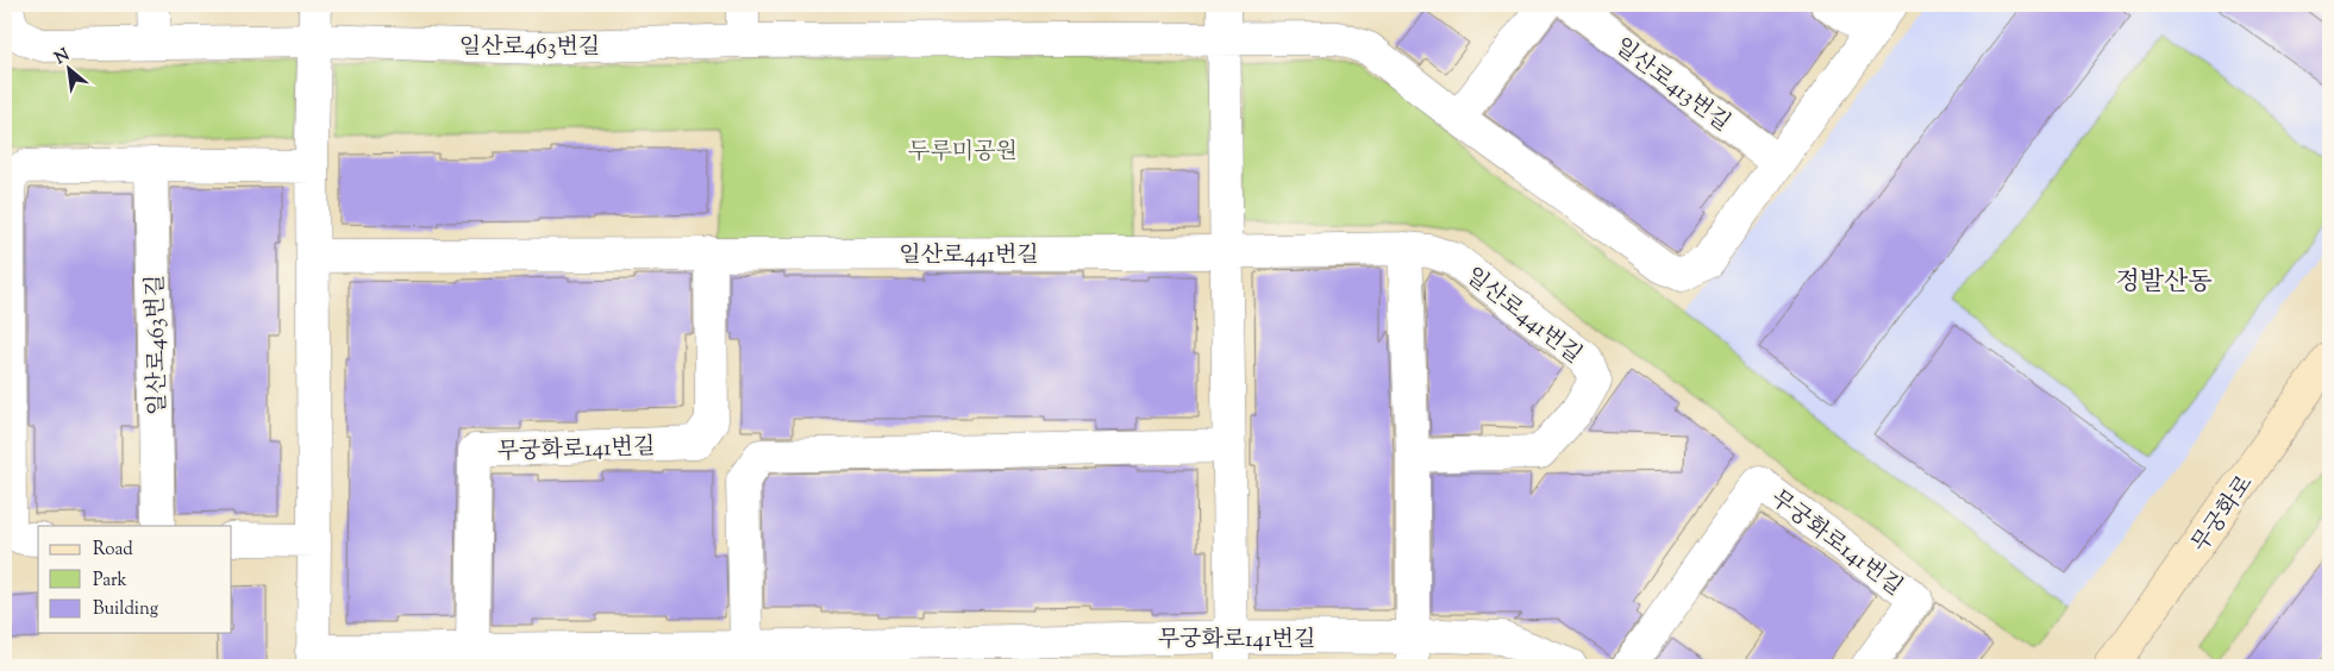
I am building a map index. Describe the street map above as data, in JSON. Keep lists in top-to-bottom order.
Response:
{
  "streets": {
    "main road": ["무궁화로"],
    "street": [
      "일산로463번길",
      "일산로413번길",
      "일산로441번길",
      "무궁화로141번길"
    ]
  },
  "crossings": [
    ["일산로441번길", "무궁화로141번길"]
  ],
  "districts": ["정발산동"],
  "parks": ["두루미공원"],
  "legend": ["Road", "Park", "Building"],
  "north": "top left"
}
